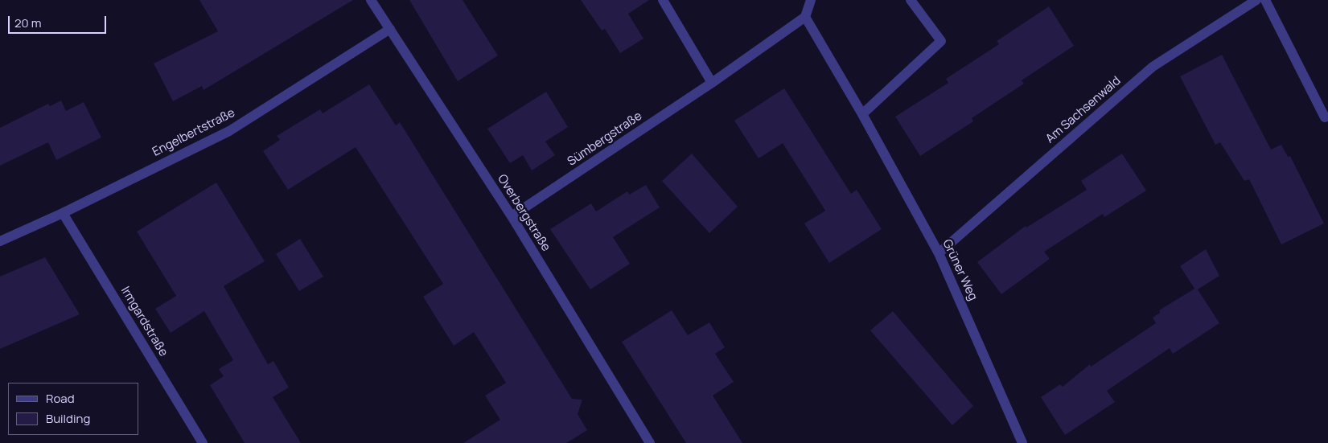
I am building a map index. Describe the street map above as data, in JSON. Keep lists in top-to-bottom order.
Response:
{
  "streets": {
    "street": [
      "Am Sachsenwald",
      "Engelbertstraße",
      "Sümbergstraße",
      "Overbergstraße",
      "Grüner Weg",
      "Irmgardstraße"
    ]
  },
  "crossings": [
    ["Am Sachsenwald", "Grüner Weg"],
    ["Engelbertstraße", "Overbergstraße"],
    ["Engelbertstraße", "Irmgardstraße"],
    ["Sümbergstraße", "Overbergstraße"],
    ["Sümbergstraße", "Grüner Weg"]
  ],
  "legend": ["Road", "Building"],
  "scale_bar": "20 m"
}
